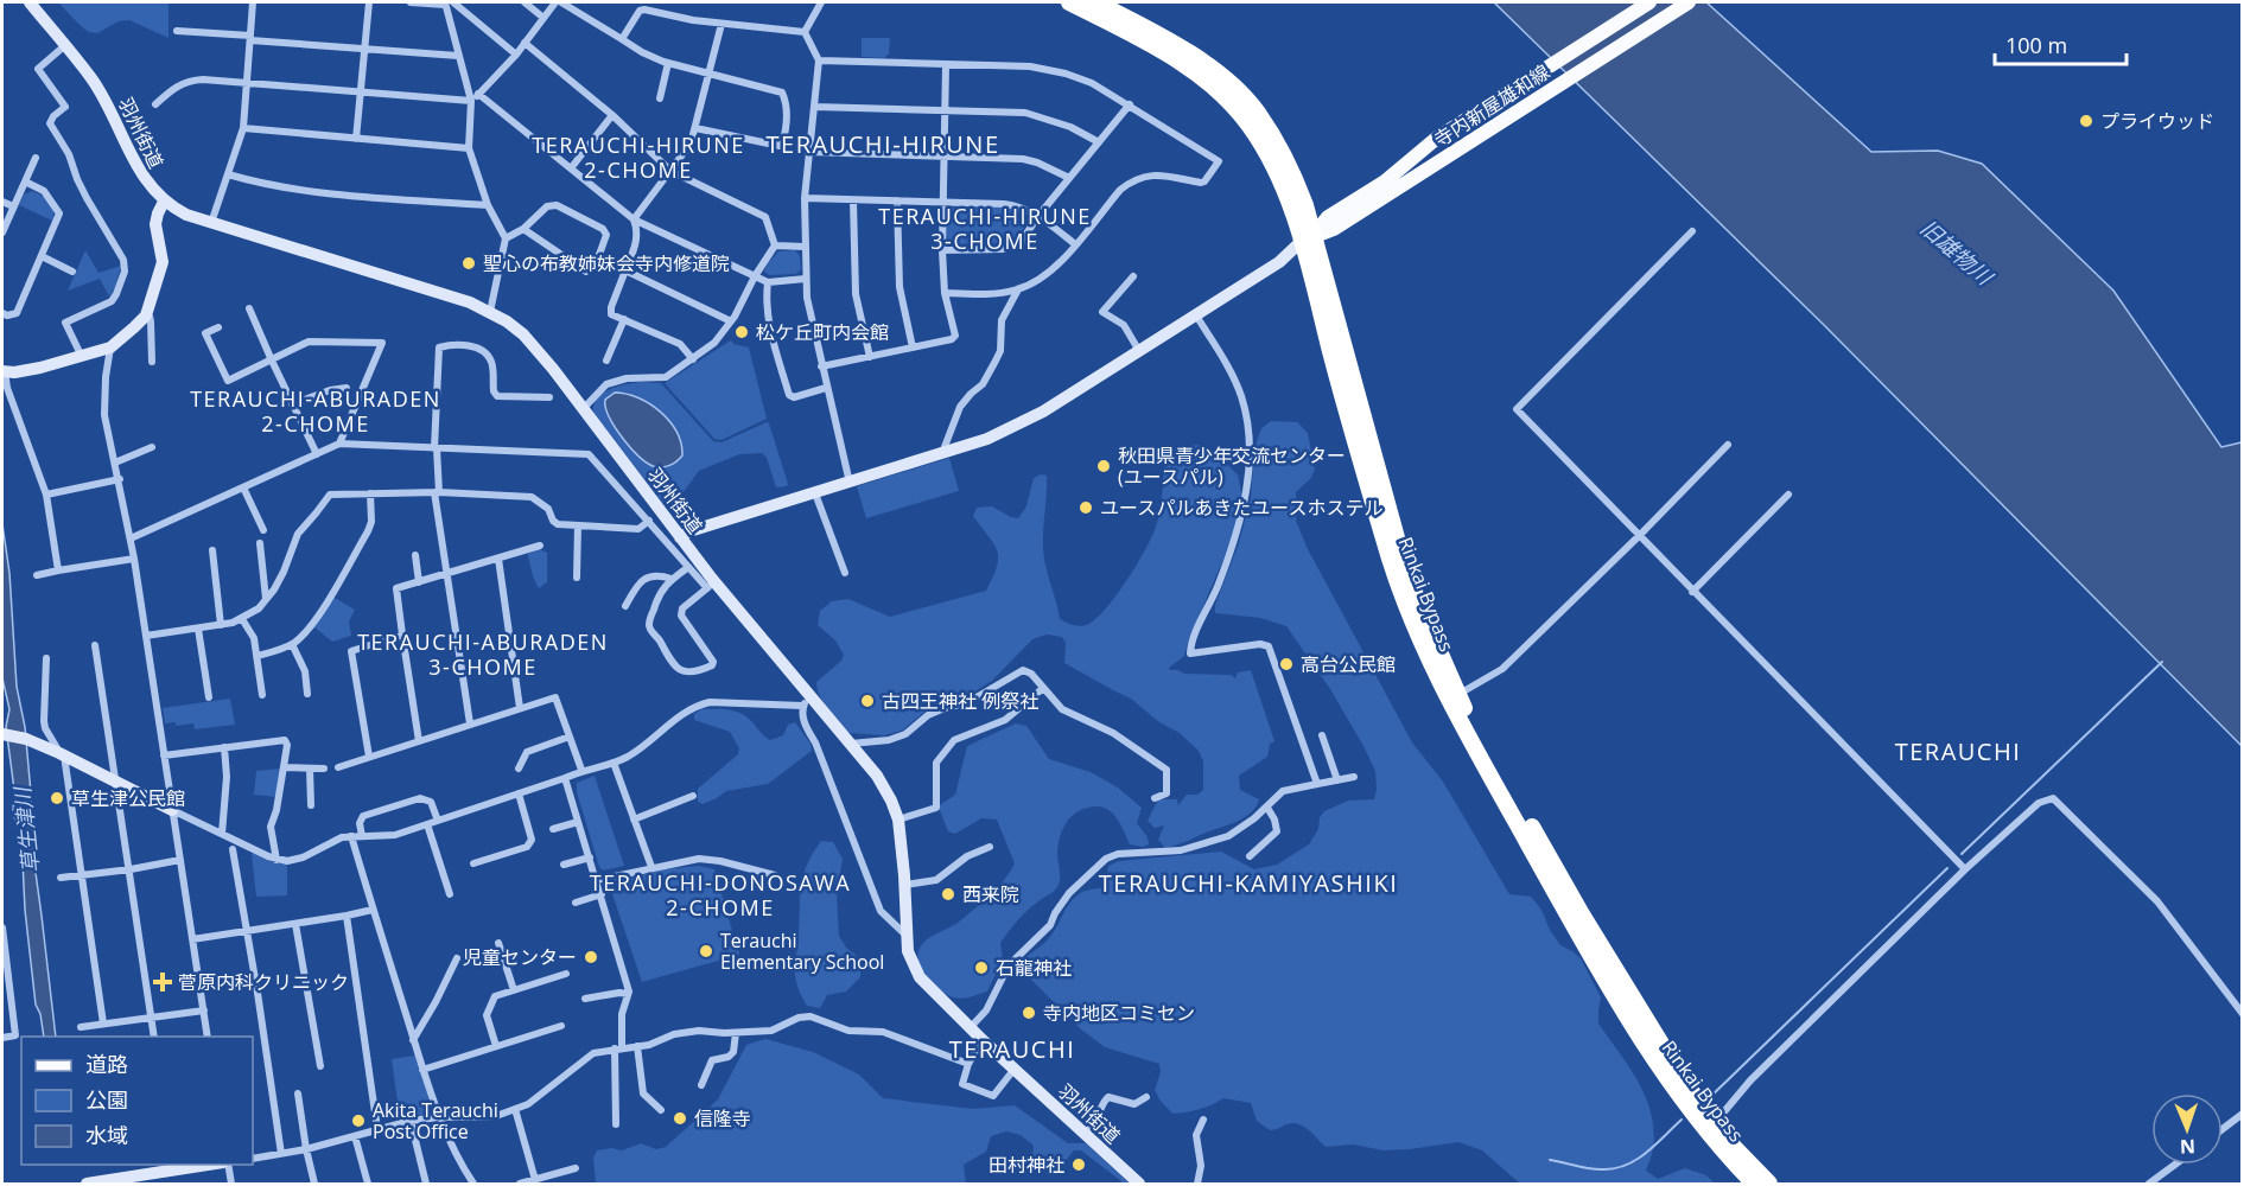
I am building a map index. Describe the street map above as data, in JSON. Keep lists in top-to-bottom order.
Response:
{
  "streets": {
    "highway": ["Rinkai Bypass"],
    "main road": ["寺内新屋雄和線"],
    "street": ["羽州街道"]
  },
  "crossings": [
    ["寺内新屋雄和線", "Rinkai Bypass"]
  ],
  "districts": [
    "TERAUCHI-HIRUNE",
    "TERAUCHI-HIRUNE 2-CHOME",
    "TERAUCHI-HIRUNE 3-CHOME",
    "TERAUCHI-ABURADEN 2-CHOME",
    "TERAUCHI-ABURADEN 3-CHOME",
    "TERAUCHI",
    "TERAUCHI-DONOSAWA 2-CHOME",
    "TERAUCHI-KAMIYASHIKI",
    "TERAUCHI"
  ],
  "water": ["旧雄物川", "草生津川"],
  "places": {
    "other": [
      "プライウッド",
      "聖心の布教姉妹会寺内修道院",
      "松ケ丘町内会館",
      "秋田県青少年交流センター (ユースパル)",
      "ユースパルあきたユースホステル",
      "高台公民館",
      "古四王神社 例祭社",
      "草生津公民館",
      "西来院",
      "Terauchi Elementary School",
      "児童センター",
      "石龍神社",
      "寺内地区コミセン",
      "信隆寺",
      "Akita Terauchi Post Office",
      "田村神社"
    ],
    "health": ["菅原内科クリニック"]
  },
  "legend": ["道路", "公園", "水域"],
  "scale_bar": "100 m",
  "north": "bottom"
}
